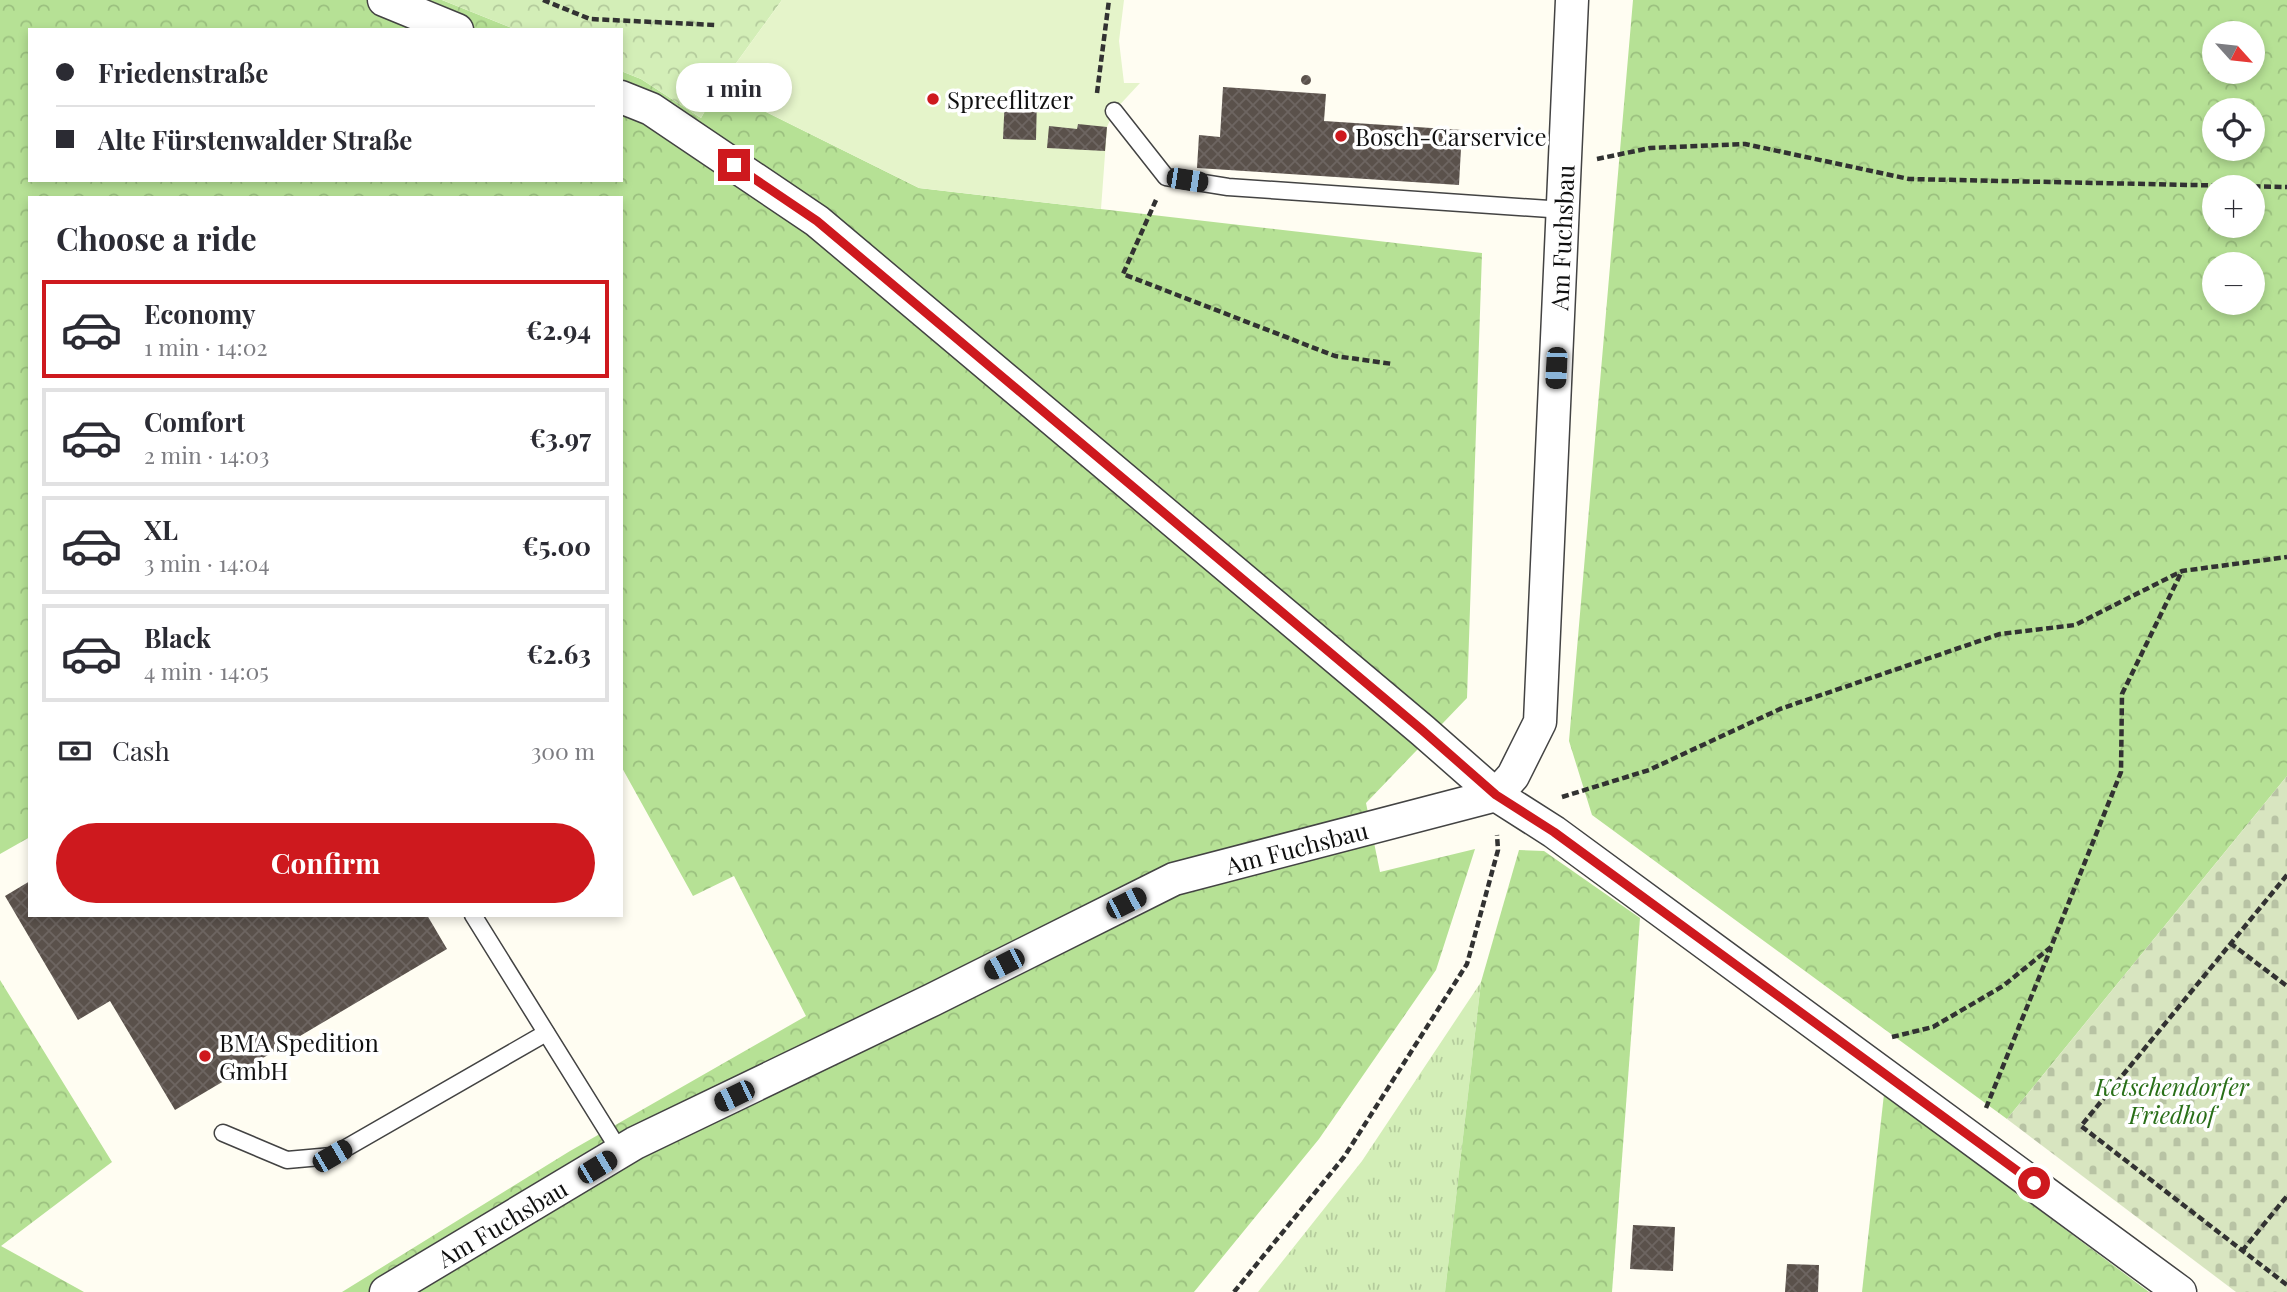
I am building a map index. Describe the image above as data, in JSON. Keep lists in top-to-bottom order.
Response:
{
  "streets": {
    "street": ["Am Fuchsbau"]
  },
  "parks": ["Ketschendorfer Friedhof"],
  "places": ["Spreeflitzer", "Bosch-Carservice", "BMA Spedition GmbH"],
  "north": "bottom right",
  "page": {
    "map_buttons": ["+", "−"],
    "banner": ["Friedenstraße", "Alte Fürstenwalder Straße"],
    "bubble": "1 min",
    "heading": "Choose a ride",
    "list": [
      {
        "name": "Economy",
        "note": "1 min · 14:02",
        "value": "€2.94"
      },
      {
        "name": "Comfort",
        "note": "2 min · 14:03",
        "value": "€3.97"
      },
      {
        "name": "XL",
        "note": "3 min · 14:04",
        "value": "€5.00"
      },
      {
        "name": "Black",
        "note": "4 min · 14:05",
        "value": "€2.63"
      }
    ],
    "pay": ["Cash", "300 m"],
    "buttons": "Confirm"
  }
}
